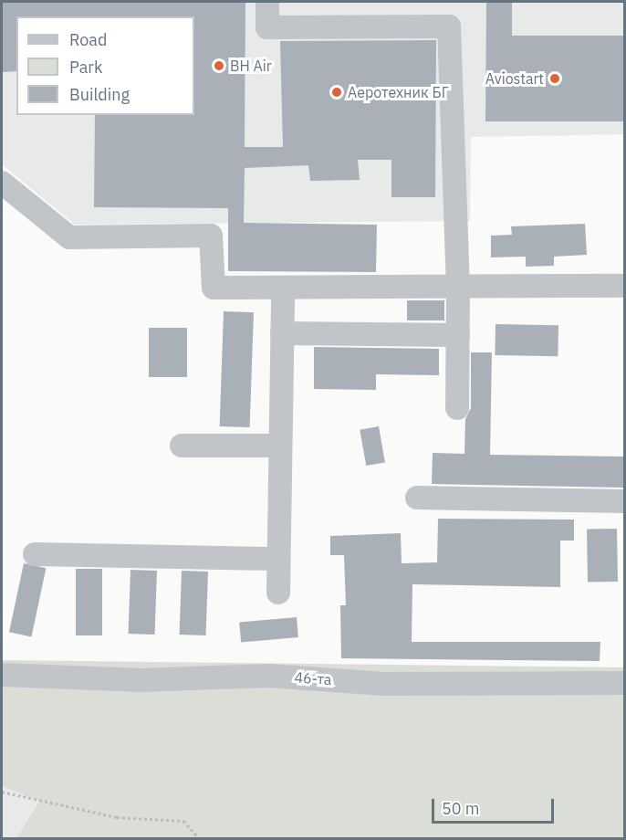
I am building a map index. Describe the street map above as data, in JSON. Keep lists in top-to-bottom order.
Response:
{
  "streets": {
    "street": ["46-та"]
  },
  "places": ["BH Air", "Aviostart", "Аеротехник БГ"],
  "legend": ["Road", "Park", "Building"],
  "scale_bar": "50 m"
}
